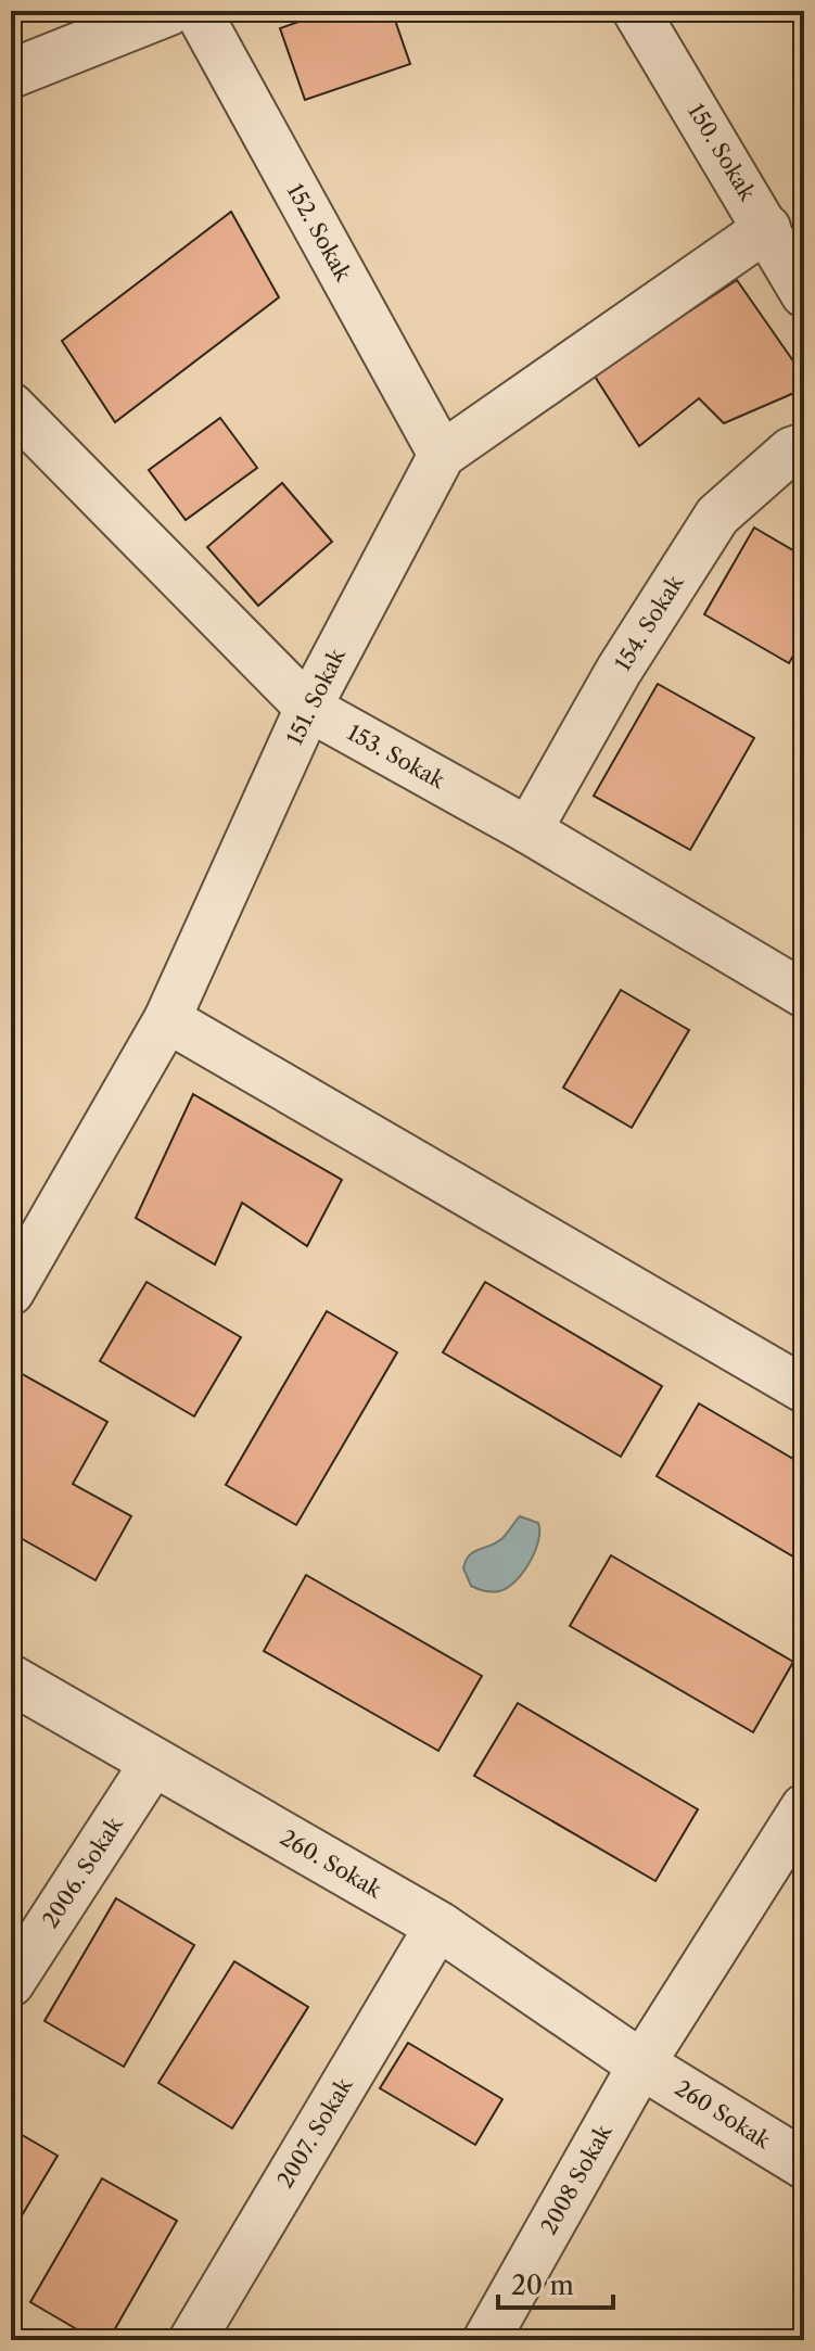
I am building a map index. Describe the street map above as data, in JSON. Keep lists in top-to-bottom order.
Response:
{
  "streets": {
    "street": [
      "150. Sokak",
      "152. Sokak",
      "154. Sokak",
      "151. Sokak",
      "153. Sokak",
      "260. Sokak",
      "2006. Sokak",
      "260 Sokak",
      "2007. Sokak",
      "2008 Sokak"
    ]
  },
  "crossings": [
    ["150. Sokak", "151. Sokak"],
    ["152. Sokak", "151. Sokak"],
    ["154. Sokak", "153. Sokak"],
    ["151. Sokak", "153. Sokak"],
    ["260. Sokak", "2006. Sokak"],
    ["260. Sokak", "260 Sokak"],
    ["260. Sokak", "2007. Sokak"],
    ["260. Sokak", "2008 Sokak"],
    ["260 Sokak", "2008 Sokak"]
  ],
  "scale_bar": "20 m"
}
